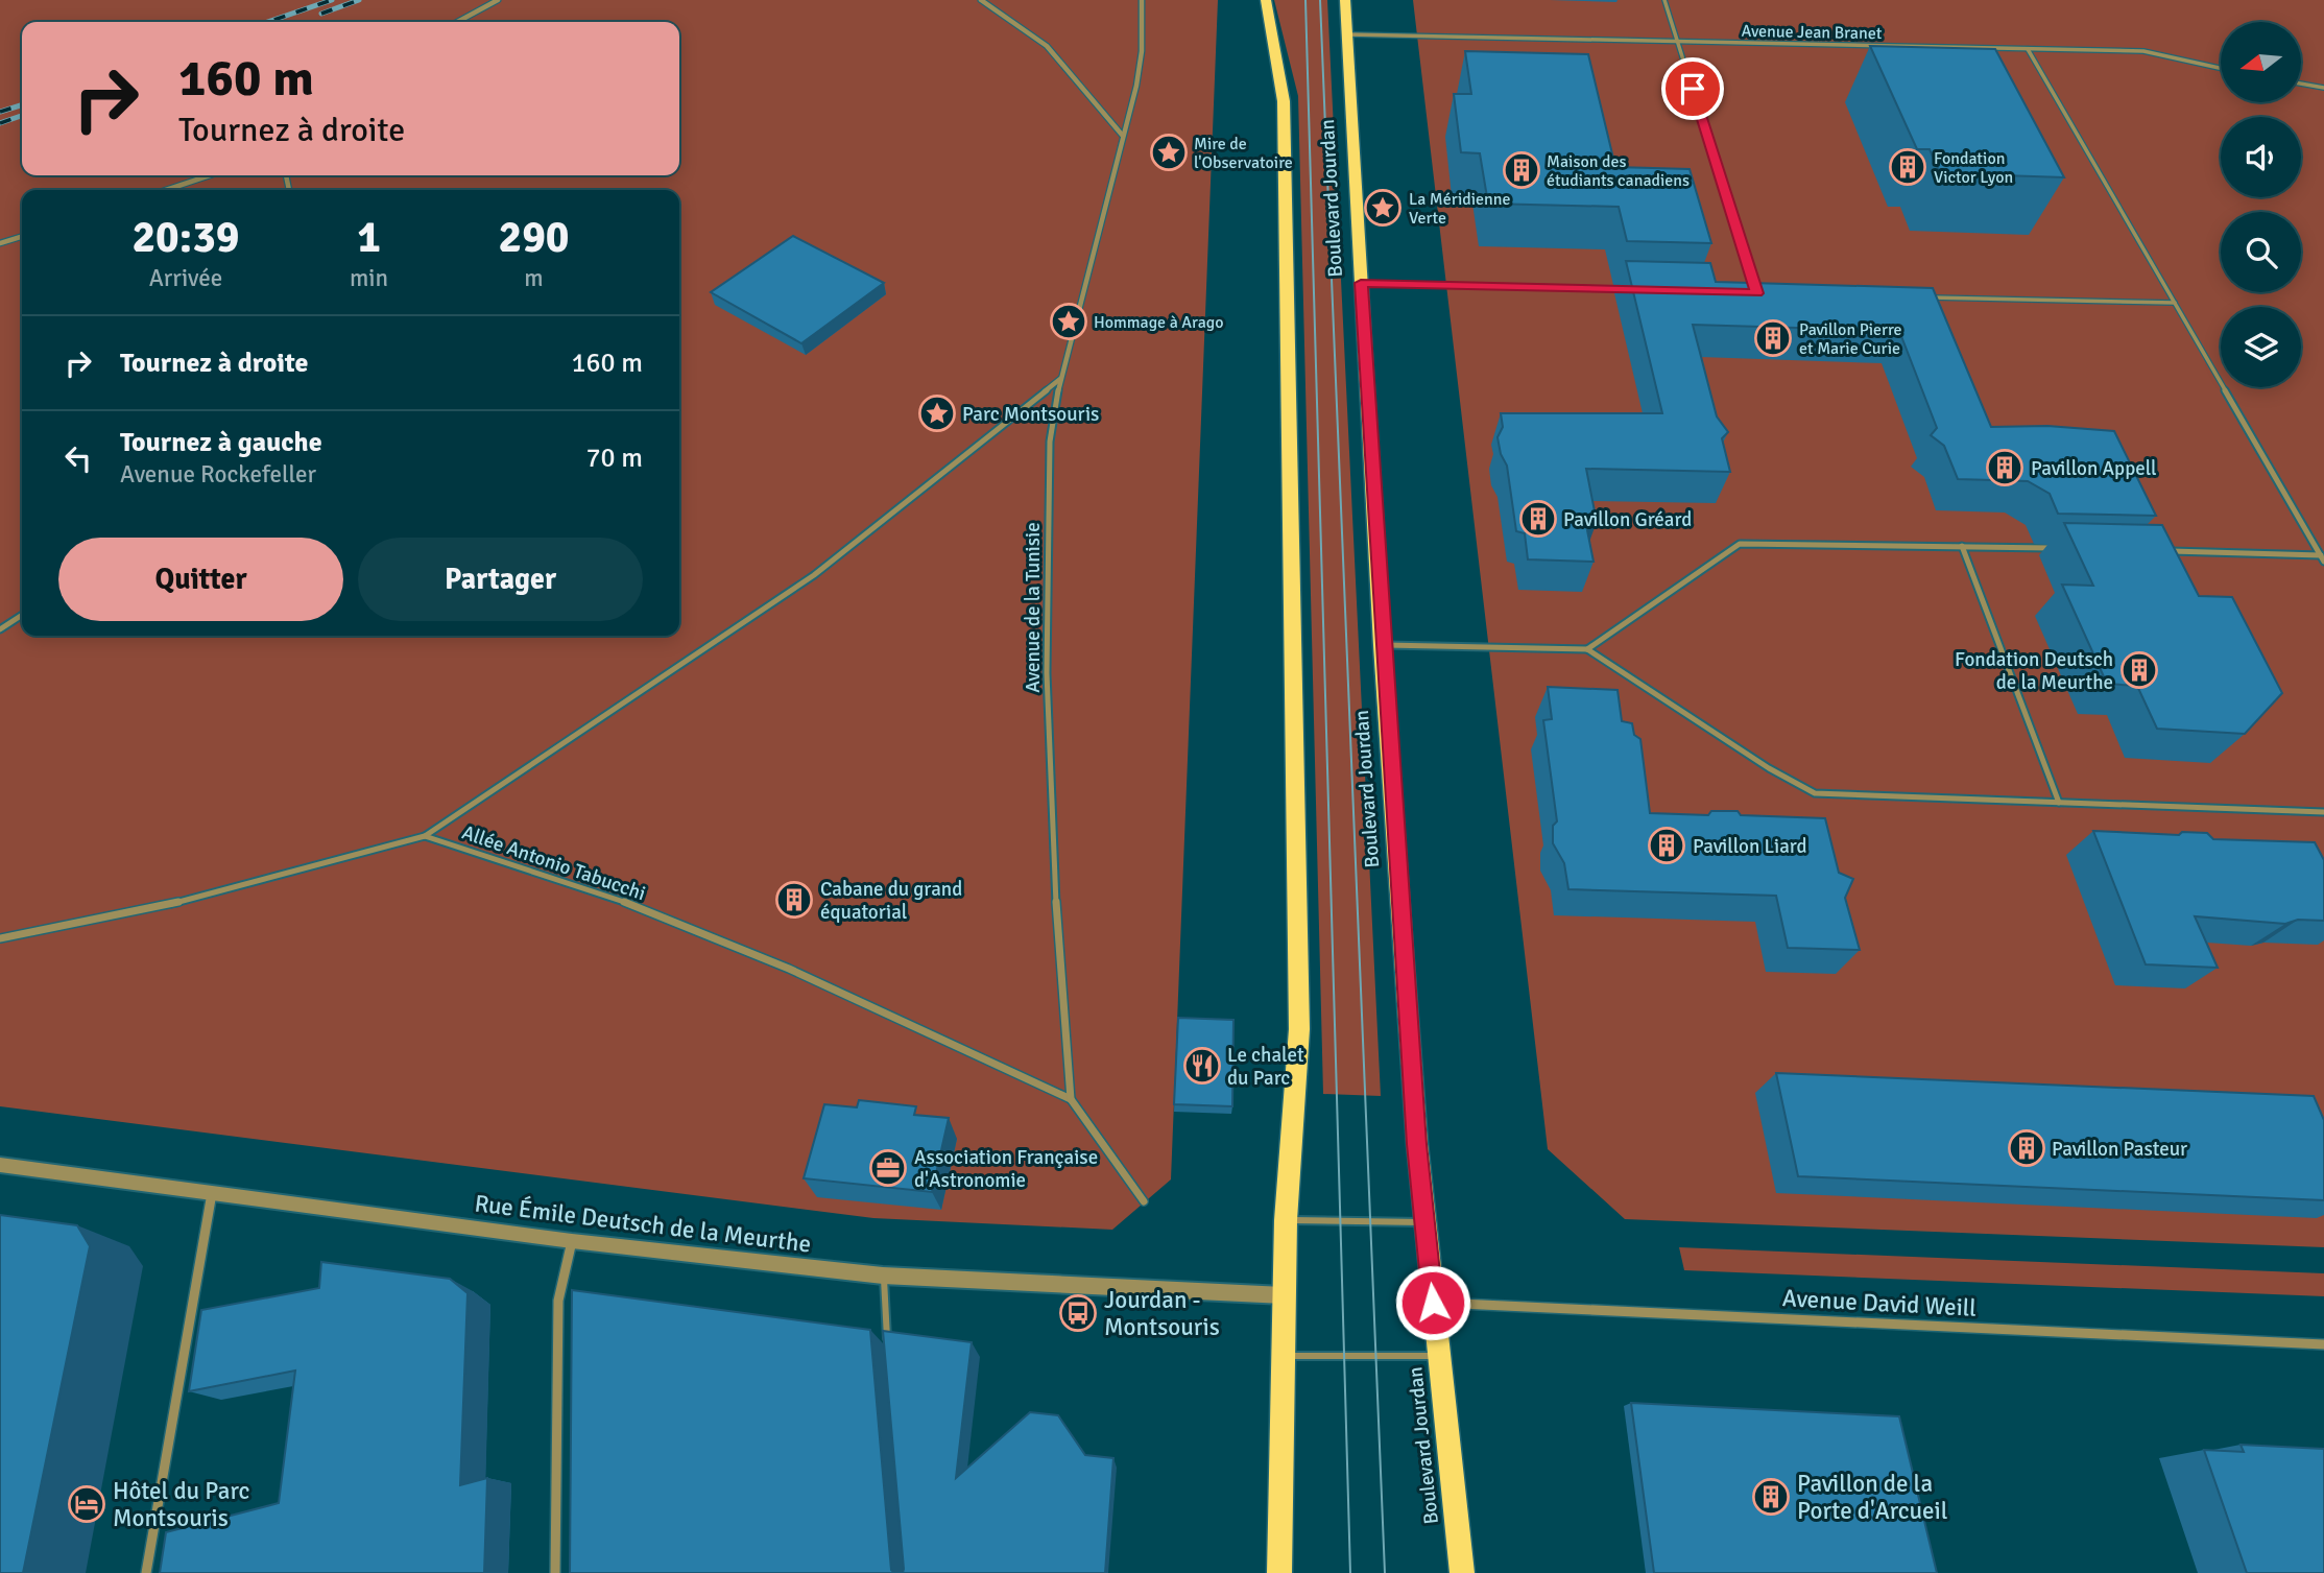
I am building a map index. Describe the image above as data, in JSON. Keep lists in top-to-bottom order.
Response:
{
  "streets": {
    "main road": ["Boulevard Jourdan"],
    "street": [
      "Avenue de la Tunisie",
      "Allée Antonio Tabucchi",
      "Rue Émile Deutsch de la Meurthe",
      "Avenue David Weill"
    ],
    "lane": ["Avenue Jean Branet"]
  },
  "crossings": [
    ["Avenue Jean Branet", "Boulevard Jourdan"],
    ["Boulevard Jourdan", "Avenue David Weill"],
    ["Avenue de la Tunisie", "Allée Antonio Tabucchi"]
  ],
  "places": {
    "place": [
      "Mire de l'Observatoire",
      "La Méridienne Verte",
      "Hommage à Arago",
      "Parc Montsouris"
    ],
    "building": [
      "Fondation Victor Lyon",
      "Maison des étudiants canadiens",
      "Pavillon Pierre et Marie Curie",
      "Pavillon Appell",
      "Pavillon Gréard",
      "Fondation Deutsch de la Meurthe",
      "Pavillon Liard",
      "Cabane du grand équatorial",
      "Pavillon Pasteur",
      "Pavillon de la Porte d'Arcueil"
    ],
    "restaurant": ["Le chalet du Parc"],
    "office": ["Association Française d'Astronomie"],
    "bus stop": ["Jourdan - Montsouris"],
    "hotel": ["Hôtel du Parc Montsouris"]
  },
  "north": "left",
  "page": {
    "turn": ["160 m", "Tournez à droite"],
    "eta": [
      "20:39",
      "Arrivée",
      "1",
      "min",
      "290",
      "m"
    ],
    "list": [
      {
        "name": "Tournez à droite",
        "value": "160 m"
      },
      {
        "name": "Tournez à gauche",
        "note": "Avenue Rockefeller",
        "value": "70 m"
      }
    ],
    "buttons": ["Quitter", "Partager"]
  }
}
